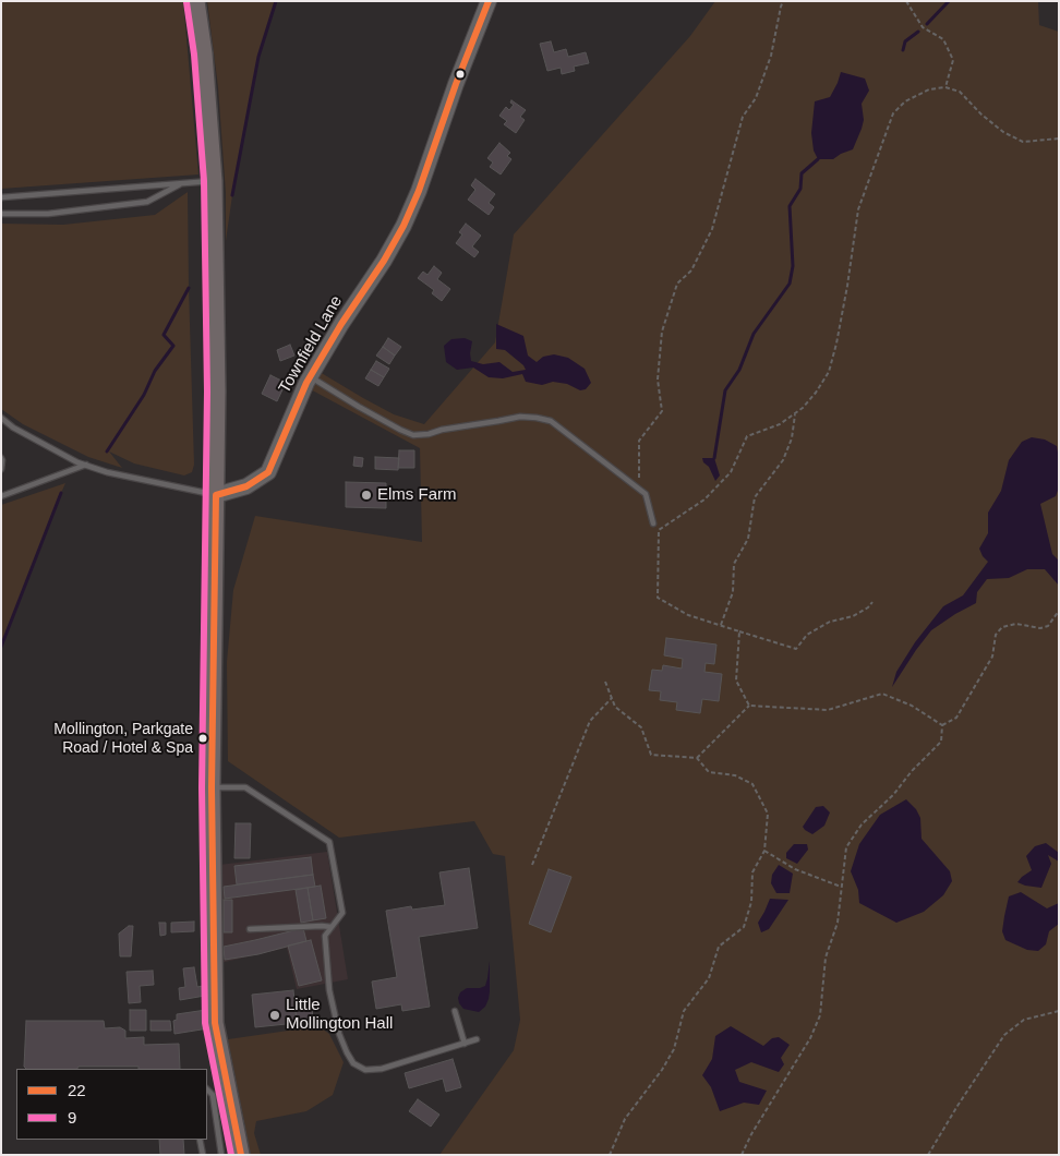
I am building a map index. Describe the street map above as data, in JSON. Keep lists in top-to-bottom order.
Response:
{
  "streets": {
    "street": ["Townfield Lane"]
  },
  "places": ["Elms Farm", "Mollington, Parkgate Road / Hotel & Spa", "Little Mollington Hall"],
  "lines": ["transit line 22", "transit line 9"],
  "legend": ["22", "9"]
}
